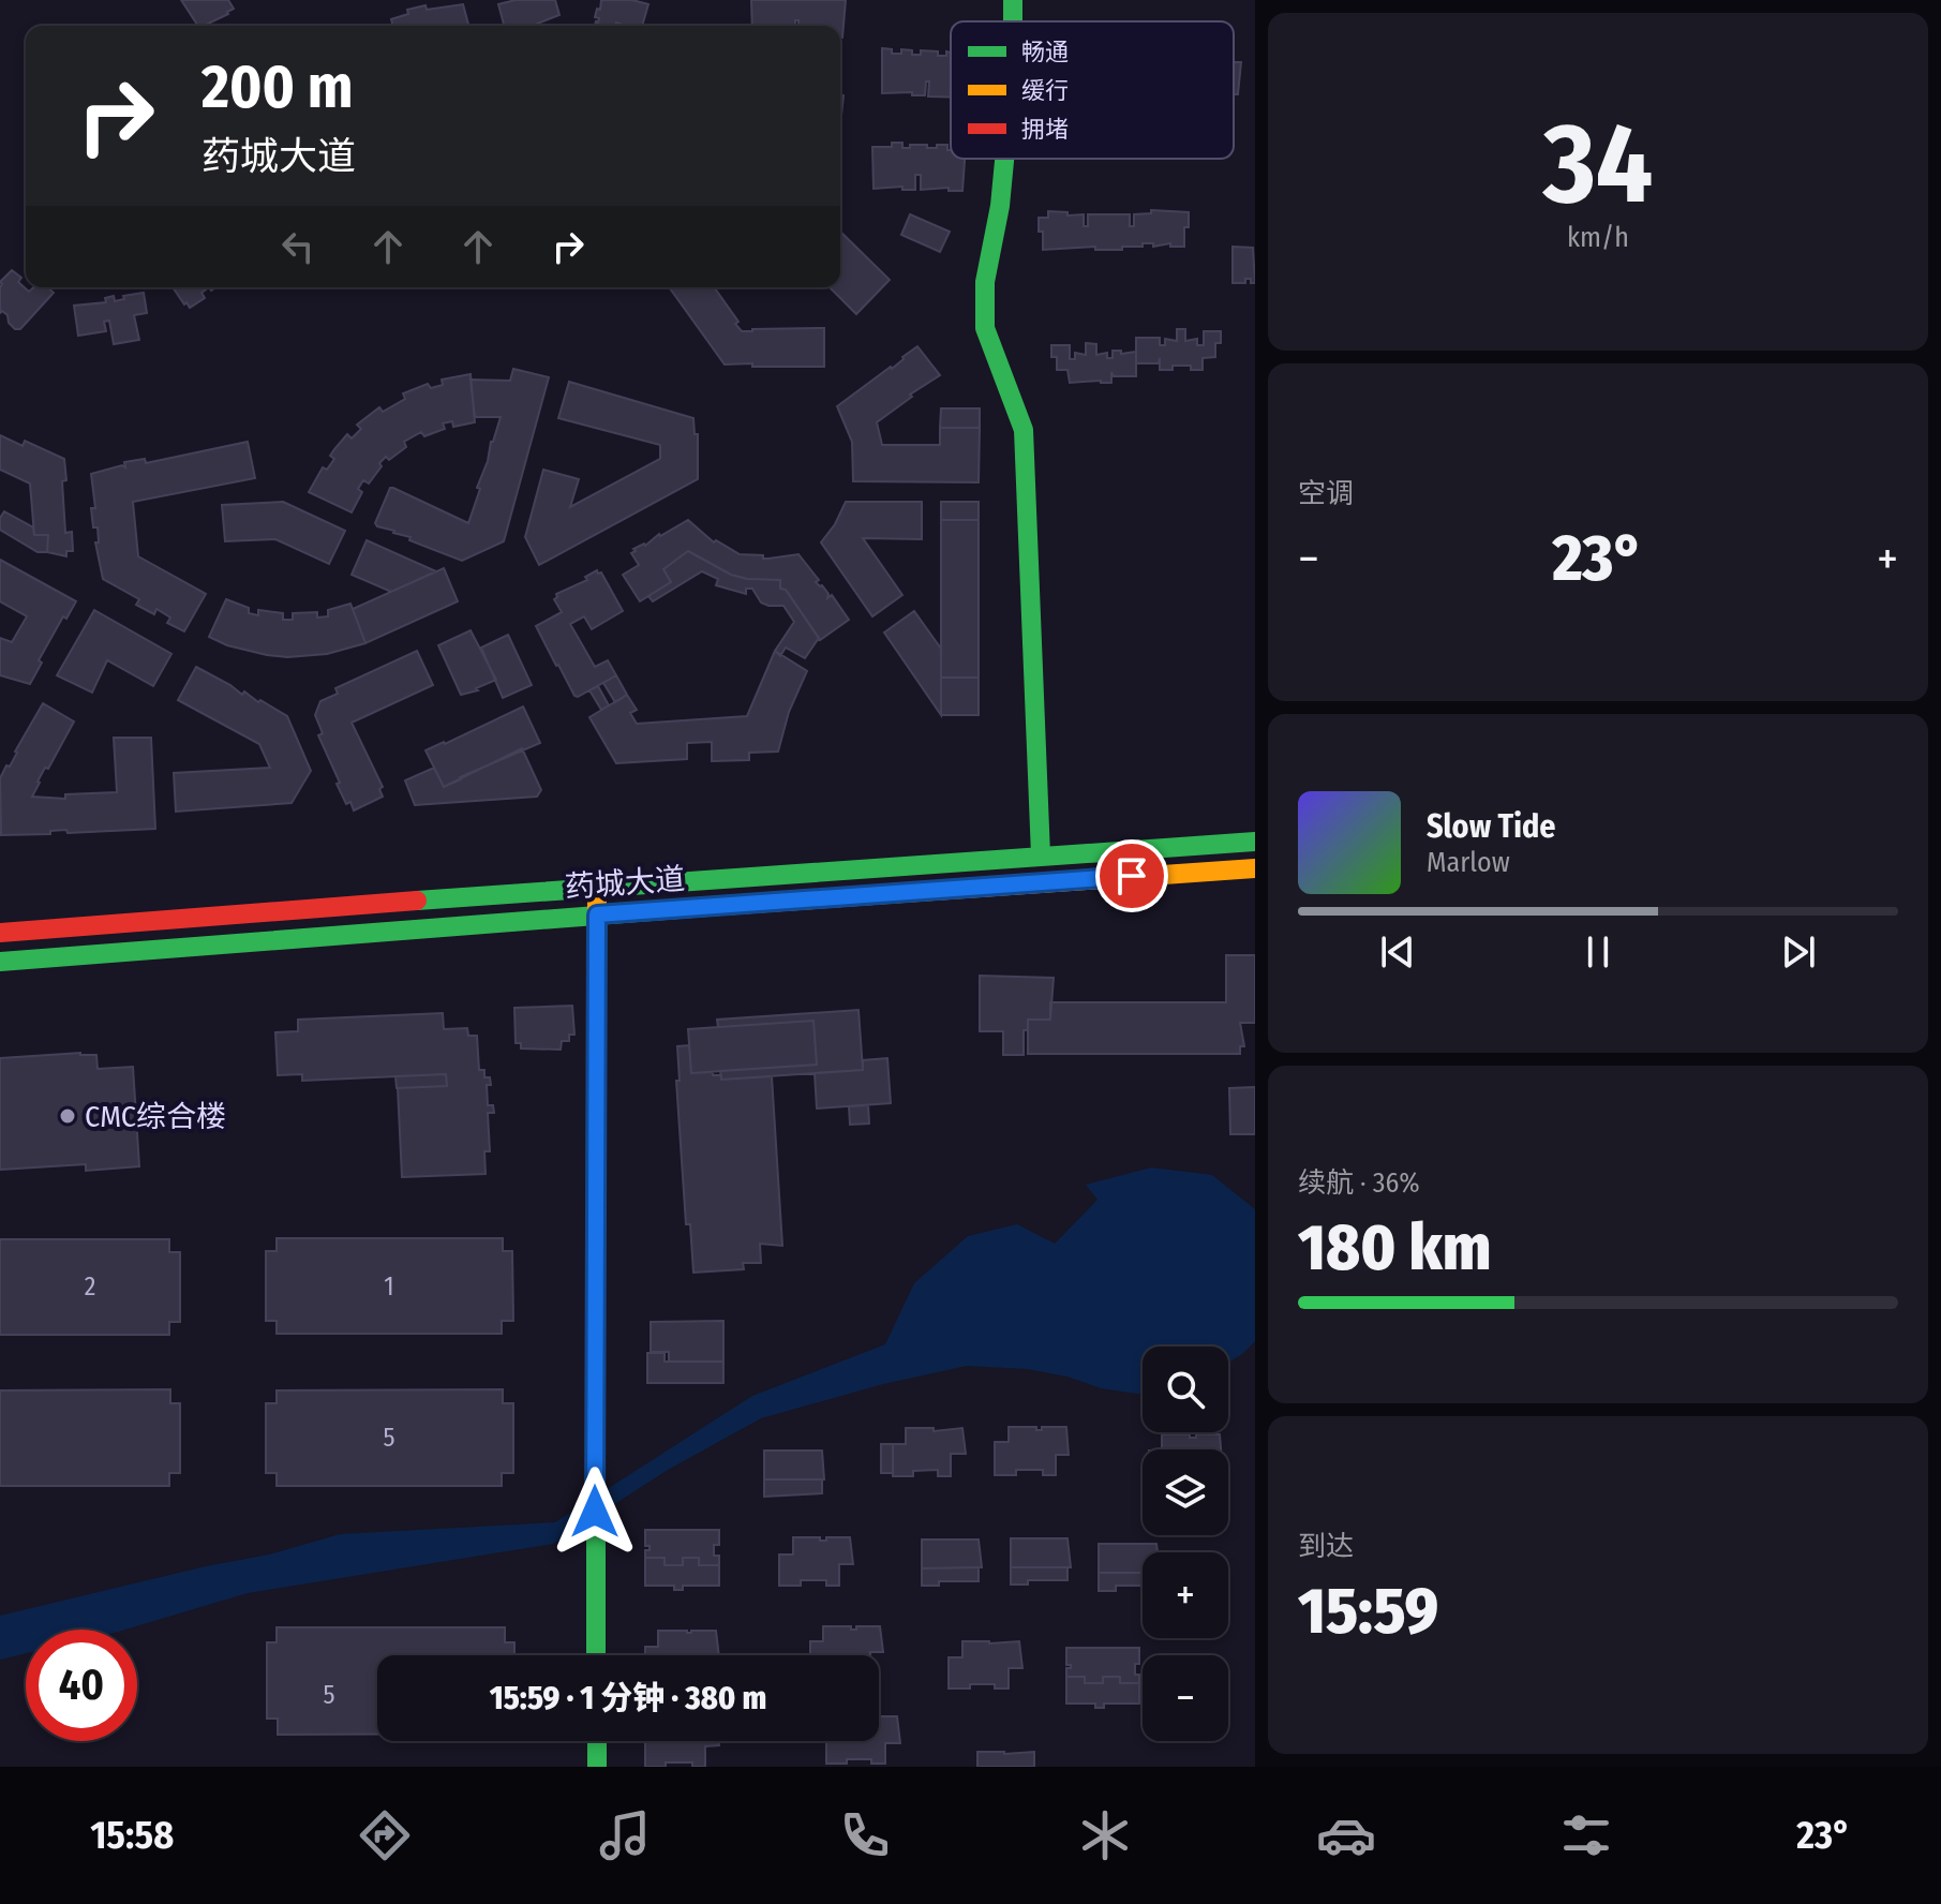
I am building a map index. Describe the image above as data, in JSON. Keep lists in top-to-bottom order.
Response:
{
  "streets": {
    "main road": ["药城大道"]
  },
  "places": ["CMC综合楼"],
  "house_numbers": [
    "2",
    "1",
    "5",
    "5"
  ],
  "legend": ["畅通", "缓行", "拥堵"],
  "page": {
    "tile": [
      ["34", "km/h"],
      "空调",
      ["续航 · 36%", "180 km"],
      ["到达", "15:59"]
    ],
    "turn": ["200 m", "药城大道"],
    "heat": ["−", "23°", "+"],
    "song": ["Slow Tide", "Marlow"],
    "map_buttons": ["+", "−"],
    "limit": "40",
    "trip": "15:59 · 1 分钟 · 380 m",
    "tabs": ["15:58", "23°"]
  }
}
